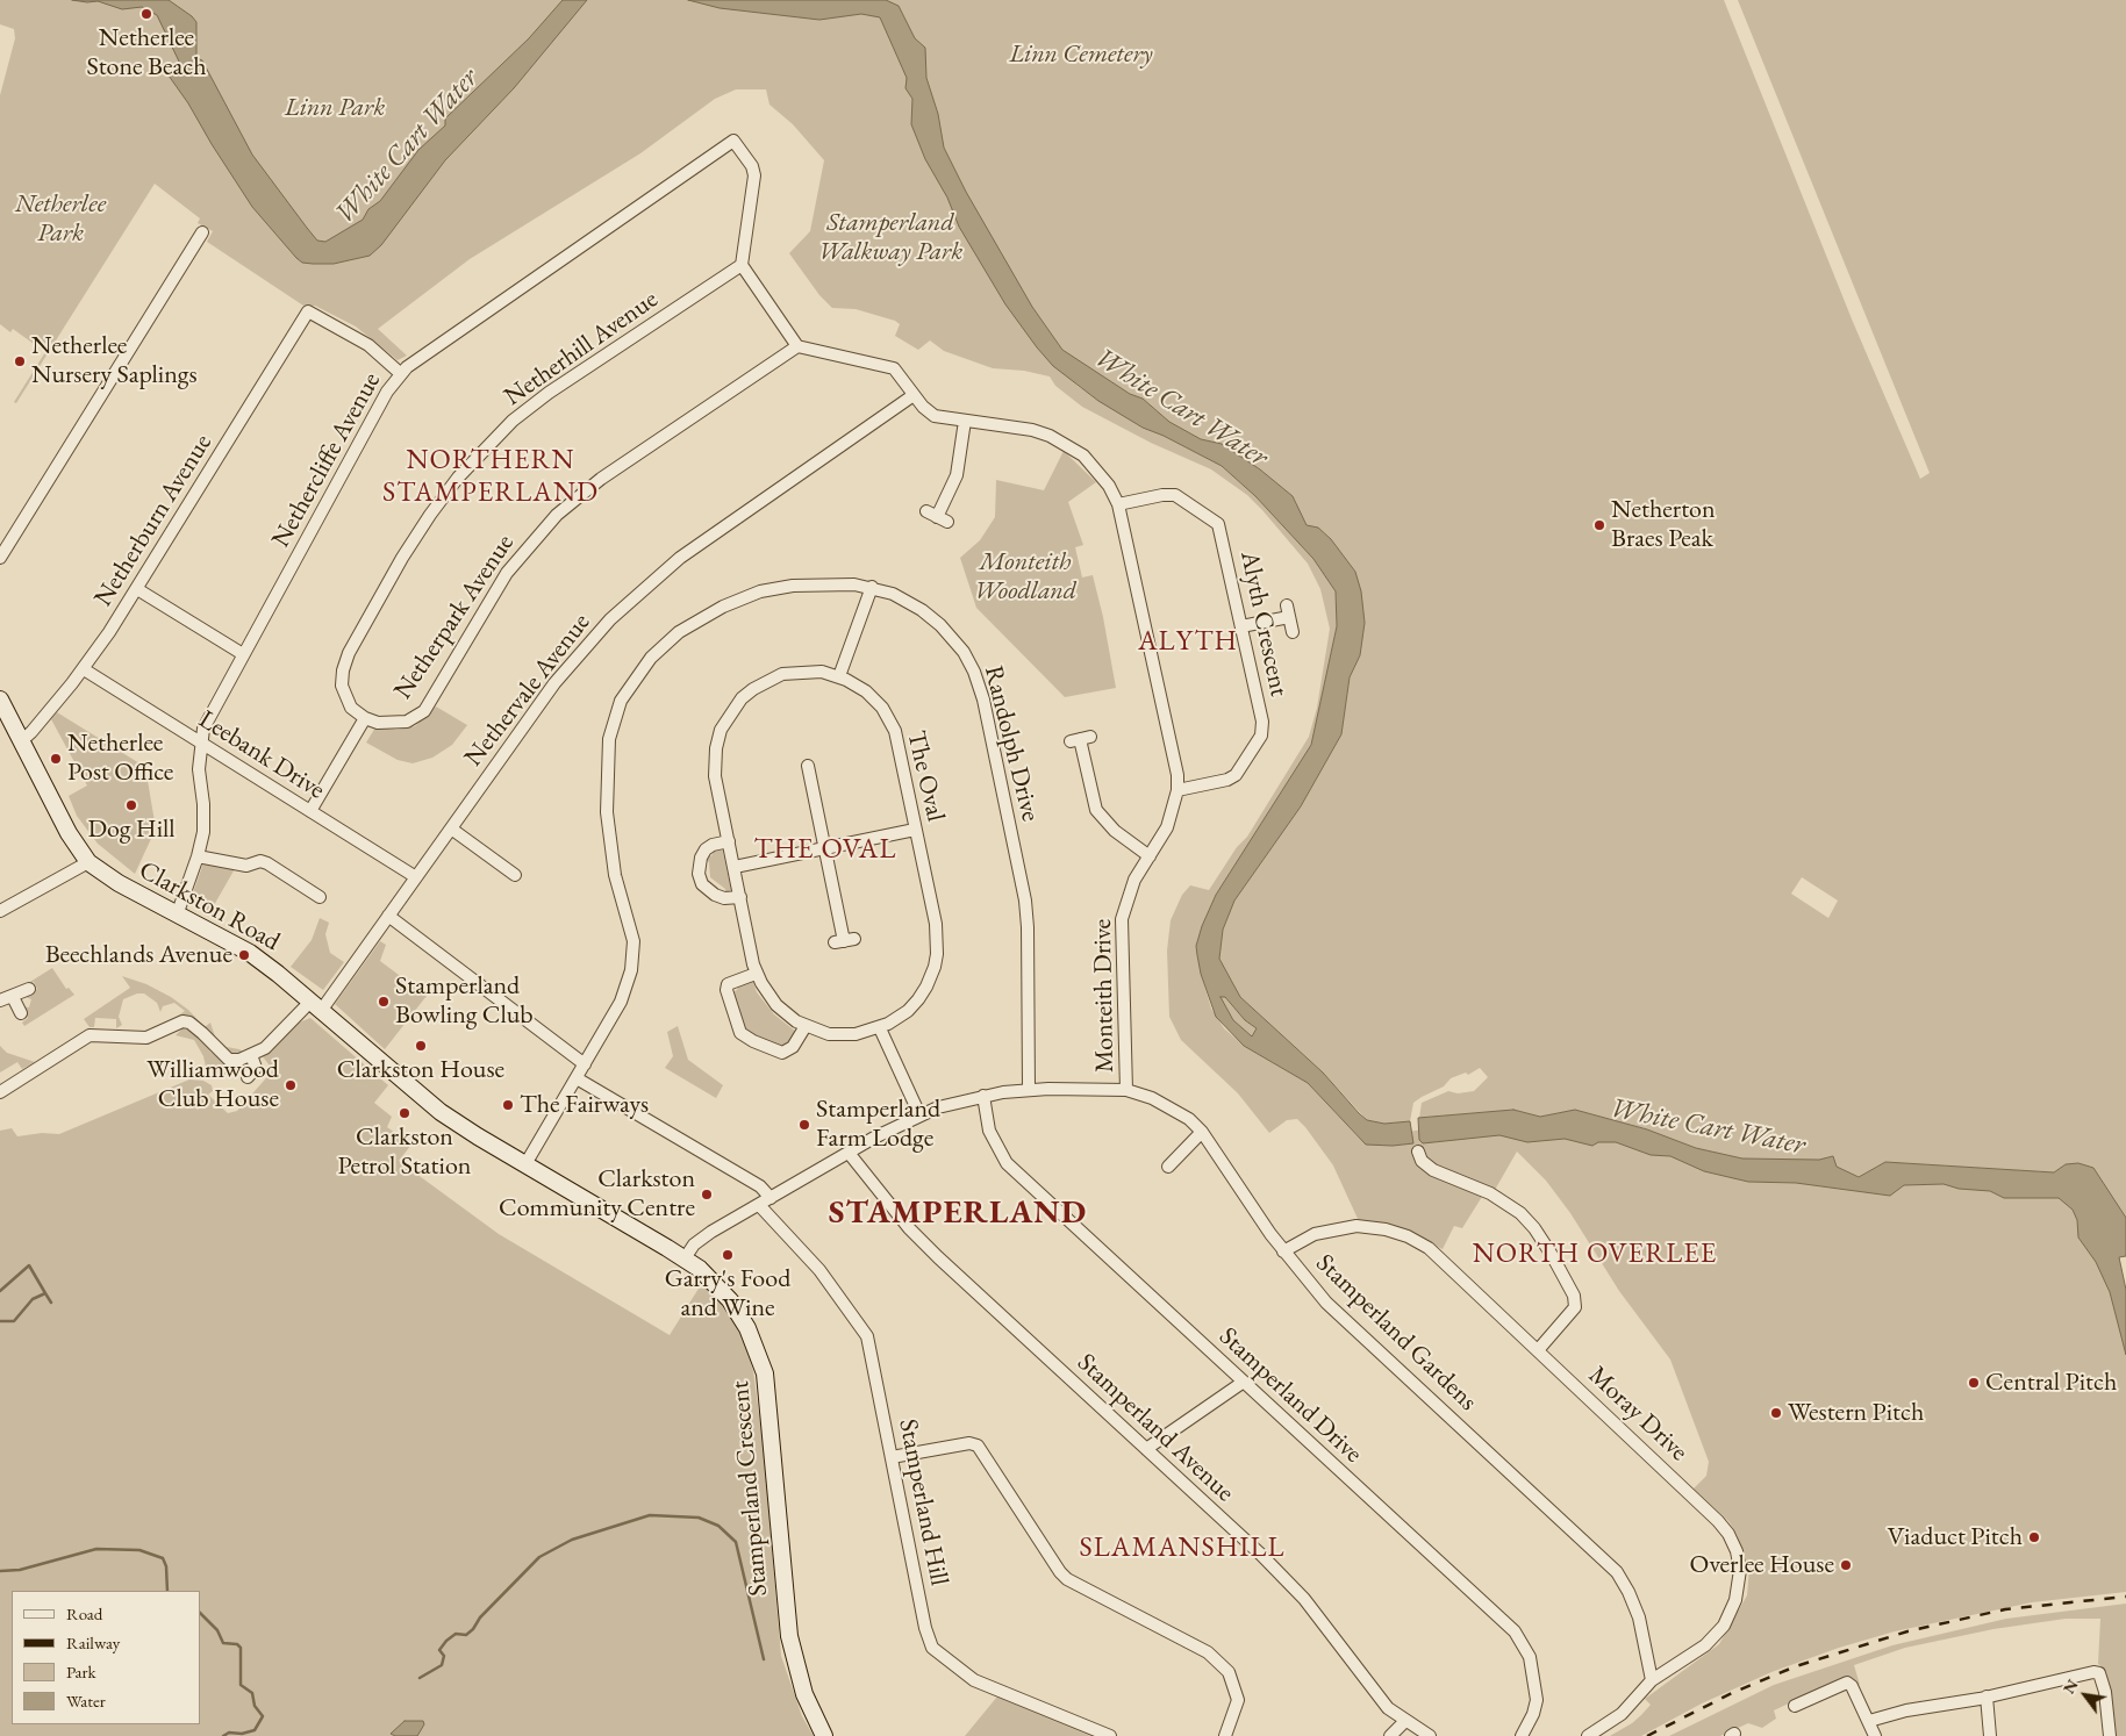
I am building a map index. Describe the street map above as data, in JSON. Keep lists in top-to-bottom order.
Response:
{
  "streets": {
    "main road": ["Clarkston Road", "Stamperland Crescent"],
    "street": [
      "Netherhill Avenue",
      "Nethercliffe Avenue",
      "Netherburn Avenue",
      "Netherpark Avenue",
      "Alyth Crescent",
      "Nethervale Avenue",
      "Randolph Drive",
      "Leebank Drive",
      "The Oval",
      "Monteith Drive",
      "Stamperland Gardens",
      "Stamperland Drive",
      "Moray Drive",
      "Stamperland Avenue",
      "Stamperland Hill"
    ]
  },
  "crossings": [
    ["Netherhill Avenue", "Nethercliffe Avenue"],
    ["Netherhill Avenue", "Netherpark Avenue"],
    ["Nethercliffe Avenue", "Netherburn Avenue"],
    ["Nethercliffe Avenue", "Leebank Drive"],
    ["Nethercliffe Avenue", "Clarkston Road"],
    ["Netherburn Avenue", "Leebank Drive"],
    ["Netherburn Avenue", "Clarkston Road"],
    ["Netherpark Avenue", "Monteith Drive"],
    ["Alyth Crescent", "Monteith Drive"],
    ["Nethervale Avenue", "Leebank Drive"],
    ["Nethervale Avenue", "Clarkston Road"],
    ["Nethervale Avenue", "Monteith Drive"],
    ["Randolph Drive", "Clarkston Road"],
    ["Randolph Drive", "Stamperland Gardens"],
    ["Clarkston Road", "Stamperland Gardens"],
    ["Clarkston Road", "Stamperland Crescent"],
    ["Monteith Drive", "Stamperland Gardens"],
    ["Stamperland Gardens", "Stamperland Drive"],
    ["Stamperland Gardens", "Moray Drive"],
    ["Stamperland Gardens", "Stamperland Avenue"],
    ["Stamperland Gardens", "Stamperland Crescent"],
    ["Stamperland Gardens", "Stamperland Hill"]
  ],
  "districts": [
    "NORTHERN STAMPERLAND",
    "ALYTH",
    "THE OVAL",
    "STAMPERLAND",
    "NORTH OVERLEE",
    "SLAMANSHILL"
  ],
  "water": ["White Cart Water"],
  "parks": [
    "Linn Cemetery",
    "Linn Park",
    "Netherlee Park",
    "Stamperland Walkway Park",
    "Monteith Woodland"
  ],
  "places": [
    "Netherlee Stone Beach",
    "Netherlee Nursery Saplings",
    "Netherton Braes Peak",
    "Netherlee Post Office",
    "Dog Hill",
    "Beechlands Avenue",
    "Stamperland Bowling Club",
    "Clarkston House",
    "Williamwood Club House",
    "The Fairways",
    "Clarkston Petrol Station",
    "Stamperland Farm Lodge",
    "Clarkston Community Centre",
    "Garry's Food and Wine",
    "Central Pitch",
    "Western Pitch",
    "Viaduct Pitch",
    "Overlee House"
  ],
  "legend": [
    "Road",
    "Railway",
    "Park",
    "Water"
  ],
  "north": "top left"
}
